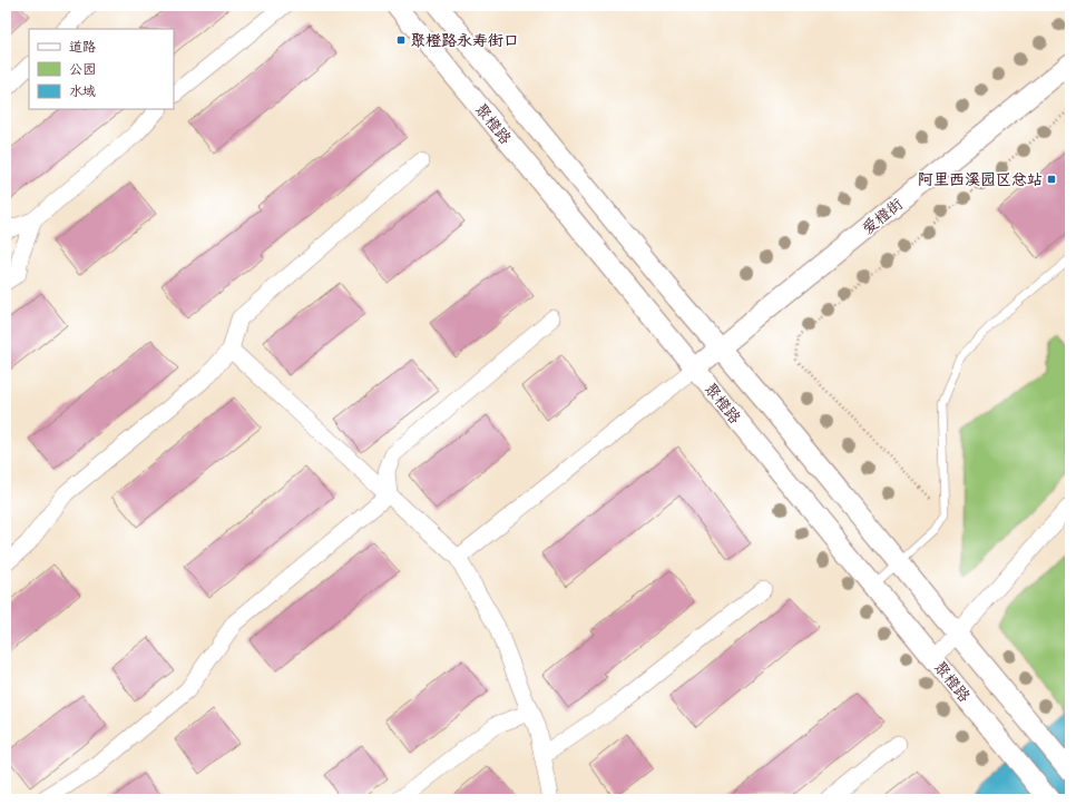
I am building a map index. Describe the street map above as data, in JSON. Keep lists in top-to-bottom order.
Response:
{
  "streets": {
    "street": ["聚橙路", "爱橙街"]
  },
  "crossings": [
    ["聚橙路", "爱橙街"]
  ],
  "places": {
    "transit": ["聚橙路永寿街口", "阿里西溪园区总站"]
  },
  "legend": ["道路", "公园", "水域"]
}
